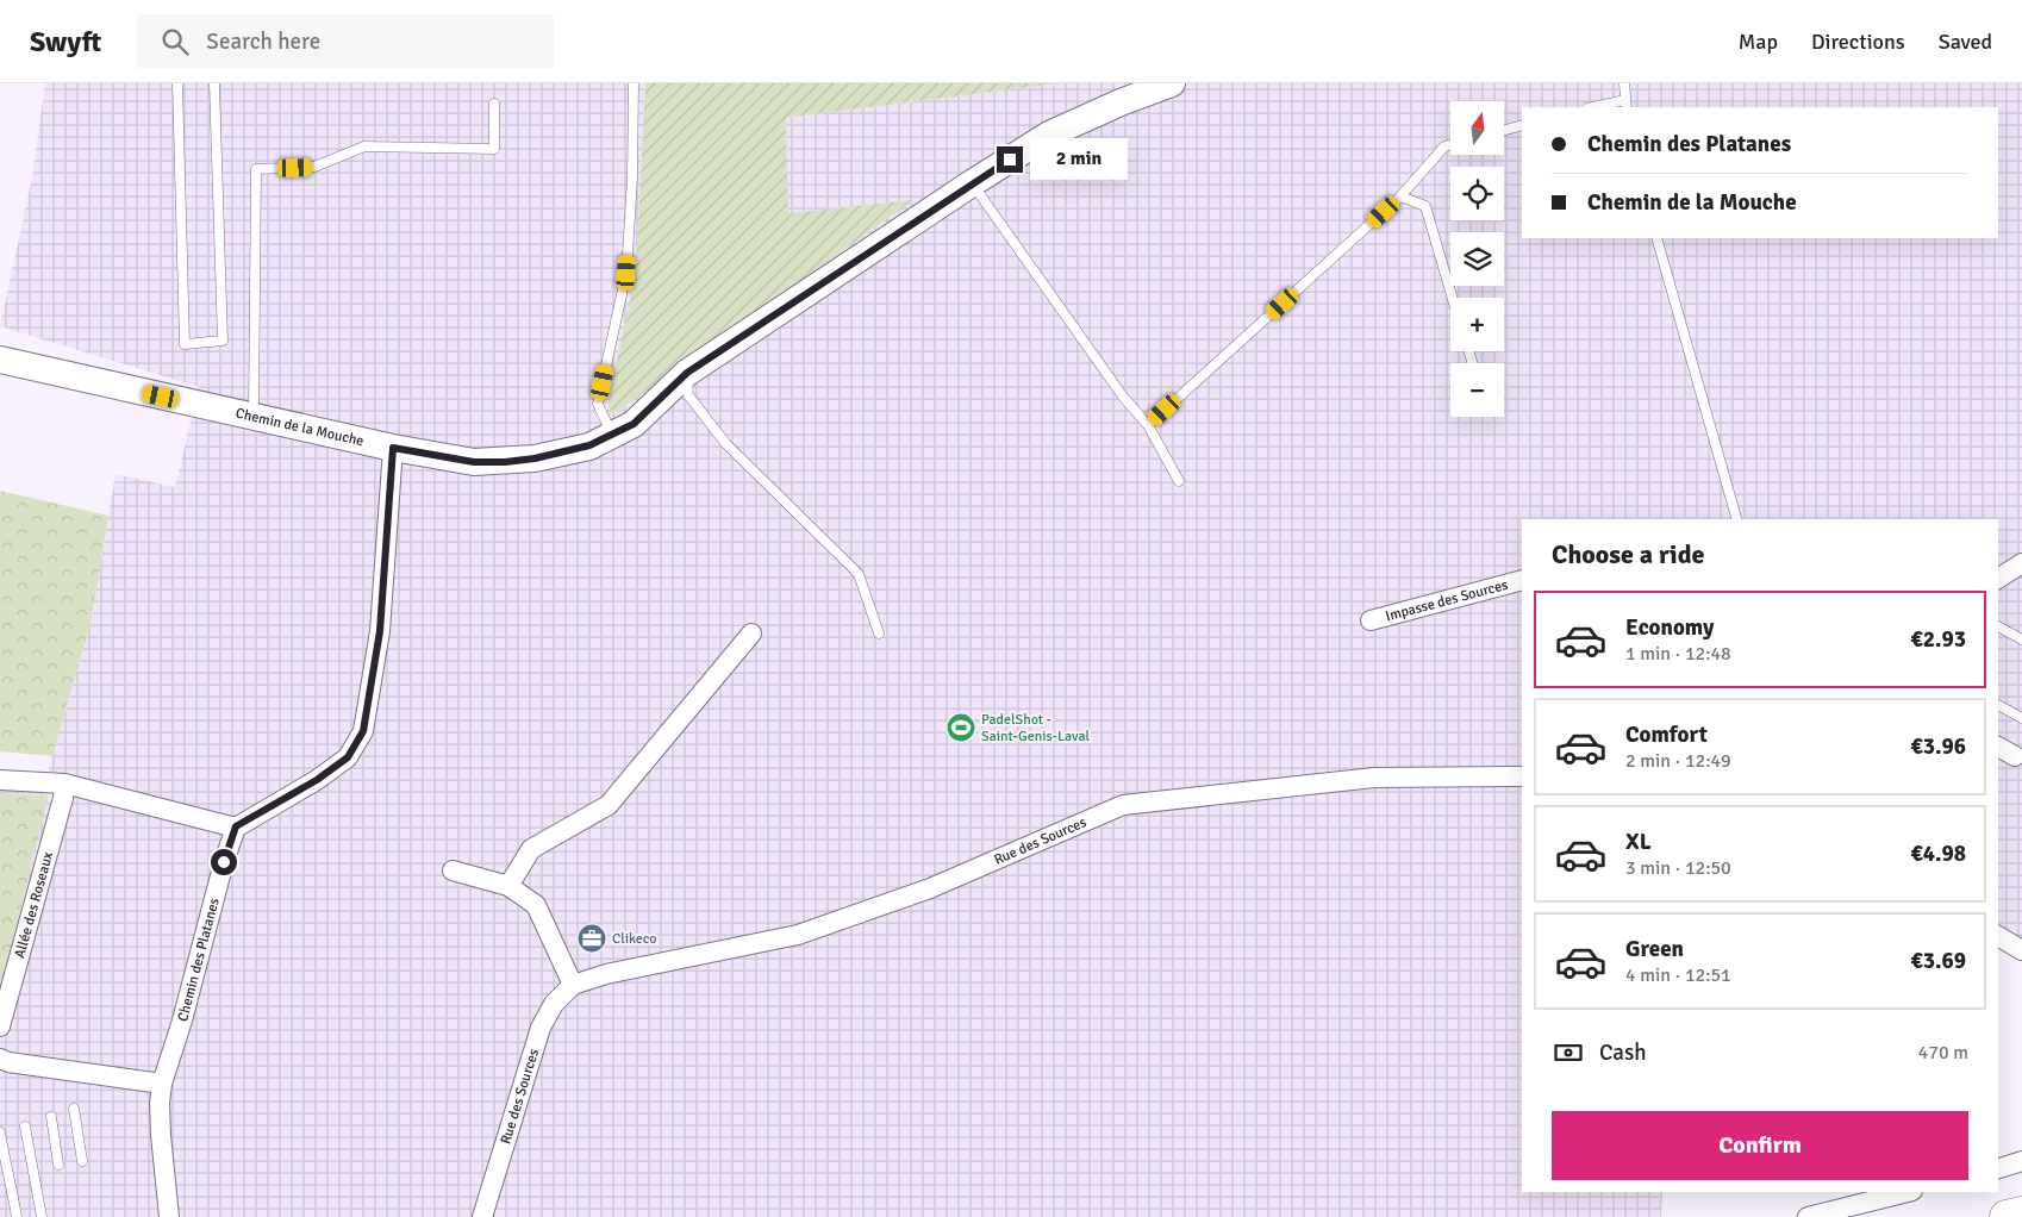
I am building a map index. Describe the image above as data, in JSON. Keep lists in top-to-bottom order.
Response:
{
  "streets": {
    "street": [
      "Chemin de la Mouche",
      "Impasse des Sources",
      "Rue des Sources",
      "Allée des Roseaux",
      "Chemin des Platanes"
    ]
  },
  "places": {
    "sports": ["PadelShot - Saint-Genis-Laval"],
    "office": ["Clikeco"]
  },
  "north": "top",
  "page": {
    "header": "Swyft",
    "search": "Search here",
    "nav": ["Map", "Directions", "Saved"],
    "map_buttons": ["+", "−"],
    "banner": ["Chemin des Platanes", "Chemin de la Mouche"],
    "bubble": "2 min",
    "heading": "Choose a ride",
    "list": [
      {
        "name": "Economy",
        "note": "1 min · 12:48",
        "value": "€2.93"
      },
      {
        "name": "Comfort",
        "note": "2 min · 12:49",
        "value": "€3.96"
      },
      {
        "name": "XL",
        "note": "3 min · 12:50",
        "value": "€4.98"
      },
      {
        "name": "Green",
        "note": "4 min · 12:51",
        "value": "€3.69"
      }
    ],
    "pay": ["Cash", "470 m"],
    "buttons": "Confirm"
  }
}
